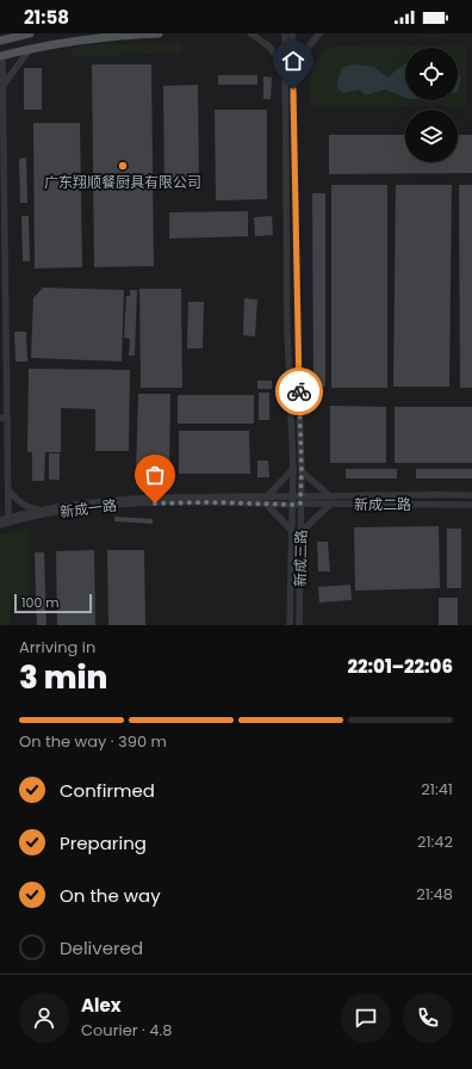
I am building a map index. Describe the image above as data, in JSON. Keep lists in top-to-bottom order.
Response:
{
  "streets": {
    "street": ["新成二路", "新成一路", "新成三路"]
  },
  "crossings": [
    ["新成二路", "新成一路"],
    ["新成二路", "新成三路"],
    ["新成一路", "新成三路"]
  ],
  "places": ["广东翔顺餐厨具有限公司"],
  "scale_bar": "100 m",
  "page": {
    "status": "21:58",
    "scale": "100 m",
    "heading": ["3 min", "Arriving in", "22:01–22:06"],
    "panel": ["Alex", "Courier · 4.8"],
    "bar": "On the way · 390 m",
    "list": [
      ["Confirmed", "21:41"],
      ["Preparing", "21:42"],
      ["On the way", "21:48"],
      "Delivered"
    ]
  }
}
